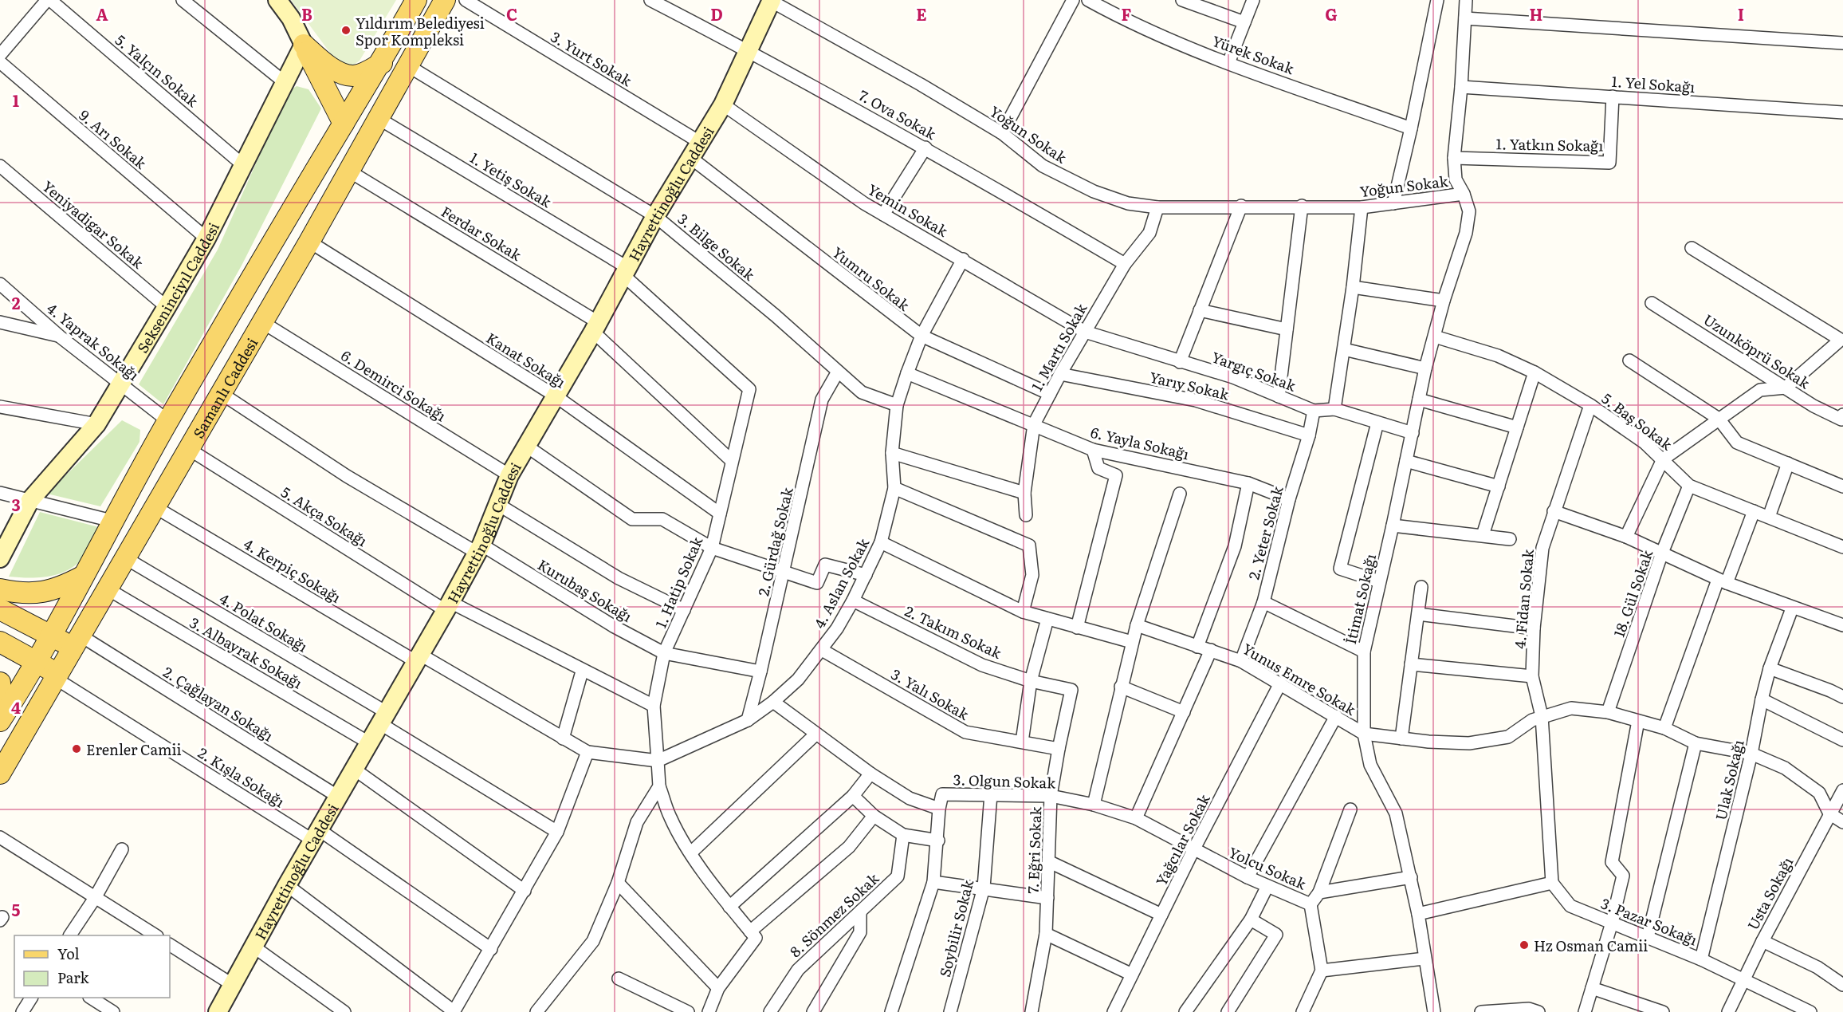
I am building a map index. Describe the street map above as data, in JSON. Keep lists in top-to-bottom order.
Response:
{
  "streets": {
    "main road": ["Hayrettinoğlu Caddesi", "Sekseninciyıl Caddesi", "Samanlı Caddesi"],
    "street": [
      "Yürek Sokak",
      "3. Yurt Sokak",
      "5. Yalçın Sokak",
      "1. Yel Sokağı",
      "7. Ova Sokak",
      "Yoğun Sokak",
      "9. Arı Sokak",
      "1. Yatkın Sokağı",
      "1. Yetiş Sokak",
      "Yemin Sokak",
      "Yeniyadigar Sokak",
      "Ferdar Sokak",
      "3. Bilge Sokak",
      "Yumru Sokak",
      "4. Yaprak Sokağı",
      "1. Martı Sokak",
      "Uzunköprü Sokak",
      "Kanat Sokağı",
      "Yargıç Sokak",
      "6. Demirci Sokağı",
      "Yarıy Sokak",
      "5. Baş Sokak",
      "6. Yayla Sokağı",
      "5. Akça Sokağı",
      "2. Yeter Sokak",
      "2. Gürdağ Sokak",
      "4. Kerpiç Sokağı",
      "1. Hatip Sokak",
      "4. Aslan Sokak",
      "Kurubaş Sokağı",
      "18. Gül Sokak",
      "İtimat Sokağı",
      "4. Fidan Sokak",
      "4. Polat Sokağı",
      "2. Takım Sokak",
      "3. Albayrak Sokağı",
      "Yunus Emre Sokak",
      "3. Yalı Sokak",
      "2. Çağlayan Sokağı",
      "2. Kışla Sokağı",
      "Ulak Sokağı",
      "3. Olgun Sokak",
      "Yağcılar Sokak",
      "7. Eğri Sokak",
      "Yolcu Sokak",
      "Usta Sokağı",
      "8. Sönmez Sokak",
      "3. Pazar Sokağı",
      "Soybilir Sokak"
    ]
  },
  "crossings": [
    ["3. Yurt Sokak", "Hayrettinoğlu Caddesi"],
    ["5. Yalçın Sokak", "Sekseninciyıl Caddesi"],
    ["1. Yel Sokağı", "1. Yatkın Sokağı"],
    ["1. Yel Sokağı", "İtimat Sokağı"],
    ["7. Ova Sokak", "Hayrettinoğlu Caddesi"],
    ["7. Ova Sokak", "1. Martı Sokak"],
    ["Yoğun Sokak", "Hayrettinoğlu Caddesi"],
    ["Yoğun Sokak", "1. Martı Sokak"],
    ["Yoğun Sokak", "İtimat Sokağı"],
    ["9. Arı Sokak", "Sekseninciyıl Caddesi"],
    ["1. Yatkın Sokağı", "İtimat Sokağı"],
    ["1. Yetiş Sokak", "Hayrettinoğlu Caddesi"],
    ["1. Yetiş Sokak", "Samanlı Caddesi"],
    ["1. Yetiş Sokak", "1. Hatip Sokak"],
    ["Hayrettinoğlu Caddesi", "Yemin Sokak"],
    ["Hayrettinoğlu Caddesi", "Ferdar Sokak"],
    ["Hayrettinoğlu Caddesi", "3. Bilge Sokak"],
    ["Hayrettinoğlu Caddesi", "Yumru Sokak"],
    ["Hayrettinoğlu Caddesi", "Kanat Sokağı"],
    ["Hayrettinoğlu Caddesi", "6. Demirci Sokağı"],
    ["Hayrettinoğlu Caddesi", "5. Akça Sokağı"],
    ["Hayrettinoğlu Caddesi", "4. Kerpiç Sokağı"],
    ["Hayrettinoğlu Caddesi", "Kurubaş Sokağı"],
    ["Hayrettinoğlu Caddesi", "4. Polat Sokağı"],
    ["Hayrettinoğlu Caddesi", "3. Albayrak Sokağı"],
    ["Hayrettinoğlu Caddesi", "2. Çağlayan Sokağı"],
    ["Hayrettinoğlu Caddesi", "2. Kışla Sokağı"],
    ["Yemin Sokak", "1. Martı Sokak"],
    ["Yemin Sokak", "Yargıç Sokak"],
    ["Yemin Sokak", "4. Aslan Sokak"],
    ["Yeniyadigar Sokak", "Sekseninciyıl Caddesi"],
    ["Ferdar Sokak", "Samanlı Caddesi"],
    ["Ferdar Sokak", "1. Hatip Sokak"],
    ["3. Bilge Sokak", "Samanlı Caddesi"],
    ["3. Bilge Sokak", "2. Gürdağ Sokak"],
    ["3. Bilge Sokak", "4. Aslan Sokak"],
    ["Yumru Sokak", "1. Martı Sokak"],
    ["Yumru Sokak", "4. Aslan Sokak"],
    ["Sekseninciyıl Caddesi", "4. Yaprak Sokağı"],
    ["1. Martı Sokak", "Yargıç Sokak"],
    ["1. Martı Sokak", "Yarıy Sokak"],
    ["1. Martı Sokak", "6. Yayla Sokağı"],
    ["Kanat Sokağı", "Samanlı Caddesi"],
    ["Kanat Sokağı", "1. Hatip Sokak"],
    ["Yargıç Sokak", "2. Yeter Sokak"],
    ["Yargıç Sokak", "İtimat Sokağı"],
    ["6. Demirci Sokağı", "Samanlı Caddesi"],
    ["Yarıy Sokak", "2. Yeter Sokak"],
    ["Samanlı Caddesi", "5. Akça Sokağı"],
    ["Samanlı Caddesi", "4. Kerpiç Sokağı"],
    ["Samanlı Caddesi", "Kurubaş Sokağı"],
    ["Samanlı Caddesi", "4. Polat Sokağı"],
    ["Samanlı Caddesi", "3. Albayrak Sokağı"],
    ["Samanlı Caddesi", "2. Çağlayan Sokağı"],
    ["Samanlı Caddesi", "2. Kışla Sokağı"],
    ["5. Baş Sokak", "18. Gül Sokak"],
    ["5. Baş Sokak", "İtimat Sokağı"],
    ["5. Baş Sokak", "4. Fidan Sokak"],
    ["6. Yayla Sokağı", "2. Yeter Sokak"],
    ["6. Yayla Sokağı", "4. Aslan Sokak"],
    ["5. Akça Sokağı", "1. Hatip Sokak"],
    ["2. Yeter Sokak", "Yunus Emre Sokak"],
    ["2. Gürdağ Sokak", "4. Aslan Sokak"],
    ["2. Gürdağ Sokak", "Kurubaş Sokağı"],
    ["4. Kerpiç Sokağı", "1. Hatip Sokak"],
    ["4. Kerpiç Sokağı", "4. Aslan Sokak"],
    ["1. Hatip Sokak", "4. Aslan Sokak"],
    ["1. Hatip Sokak", "Kurubaş Sokağı"],
    ["4. Aslan Sokak", "2. Takım Sokak"],
    ["4. Aslan Sokak", "3. Yalı Sokak"],
    ["İtimat Sokağı", "Yunus Emre Sokak"],
    ["İtimat Sokağı", "Yolcu Sokak"],
    ["4. Fidan Sokak", "3. Pazar Sokağı"],
    ["2. Takım Sokak", "7. Eğri Sokak"],
    ["Yunus Emre Sokak", "Yağcılar Sokak"],
    ["3. Yalı Sokak", "7. Eğri Sokak"],
    ["Ulak Sokağı", "3. Pazar Sokağı"],
    ["3. Olgun Sokak", "Yağcılar Sokak"],
    ["3. Olgun Sokak", "7. Eğri Sokak"],
    ["3. Olgun Sokak", "Yolcu Sokak"],
    ["3. Olgun Sokak", "Soybilir Sokak"],
    ["Yağcılar Sokak", "Yolcu Sokak"],
    ["Usta Sokağı", "3. Pazar Sokağı"]
  ],
  "places": ["Yıldırım Belediyesi Spor Kompleksi", "Erenler Camii", "Hz Osman Camii"],
  "legend": ["Yol", "Park"],
  "grid": {
    "columns": [
      "A",
      "B",
      "C",
      "D",
      "E",
      "F",
      "G",
      "H",
      "I"
    ],
    "rows": [
      "1",
      "2",
      "3",
      "4",
      "5"
    ]
  }
}
